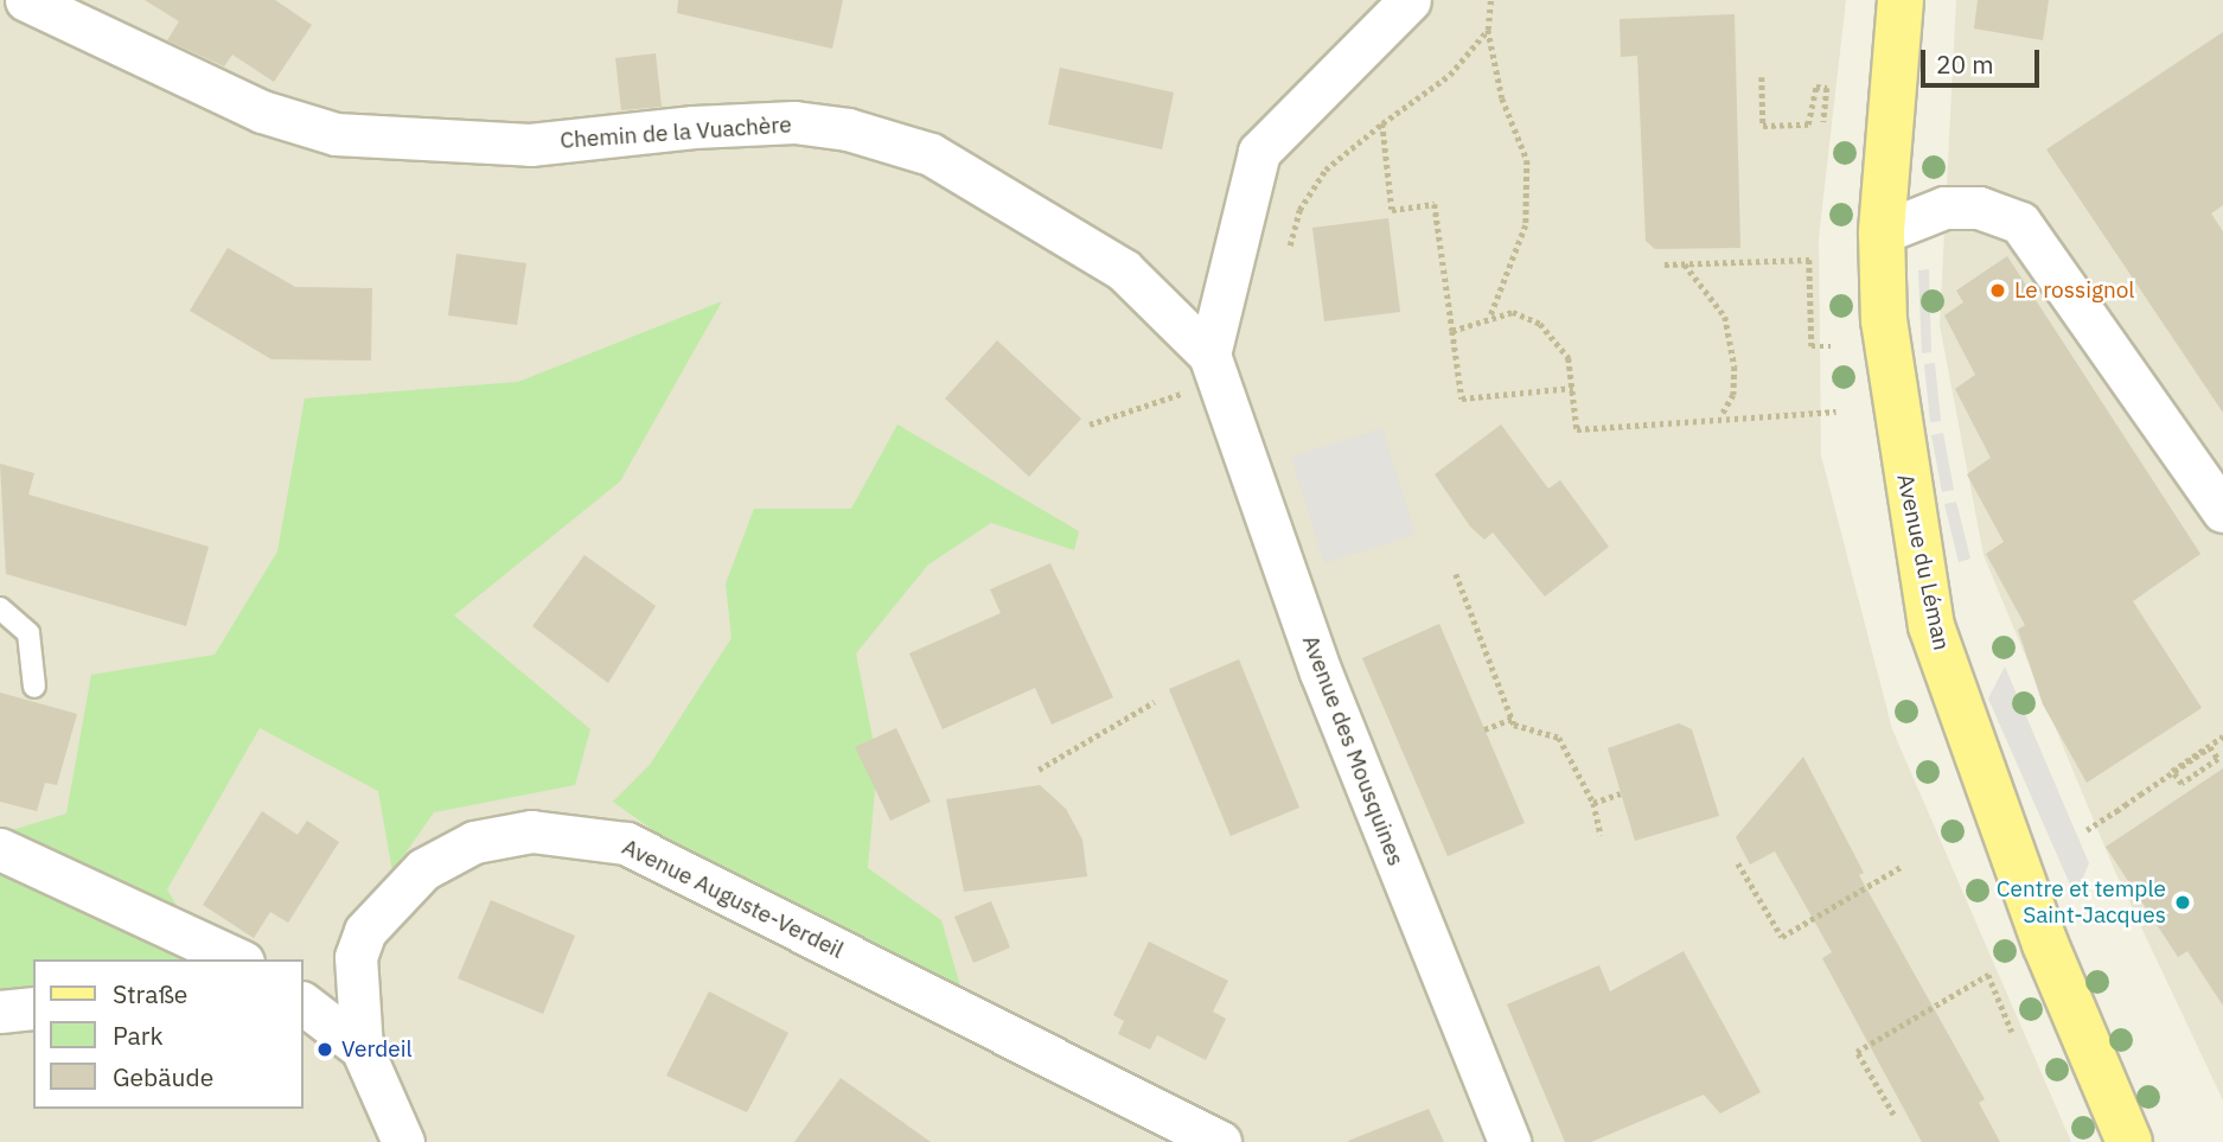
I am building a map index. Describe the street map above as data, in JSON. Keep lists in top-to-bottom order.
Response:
{
  "streets": {
    "main road": ["Avenue du Léman"],
    "street": ["Chemin de la Vuachère", "Avenue des Mousquines", "Avenue Auguste-Verdeil"]
  },
  "crossings": [
    ["Chemin de la Vuachère", "Avenue des Mousquines"]
  ],
  "places": ["Le rossignol", "Centre et temple Saint-Jacques", "Verdeil"],
  "legend": ["Straße", "Park", "Gebäude"],
  "scale_bar": "20 m"
}
